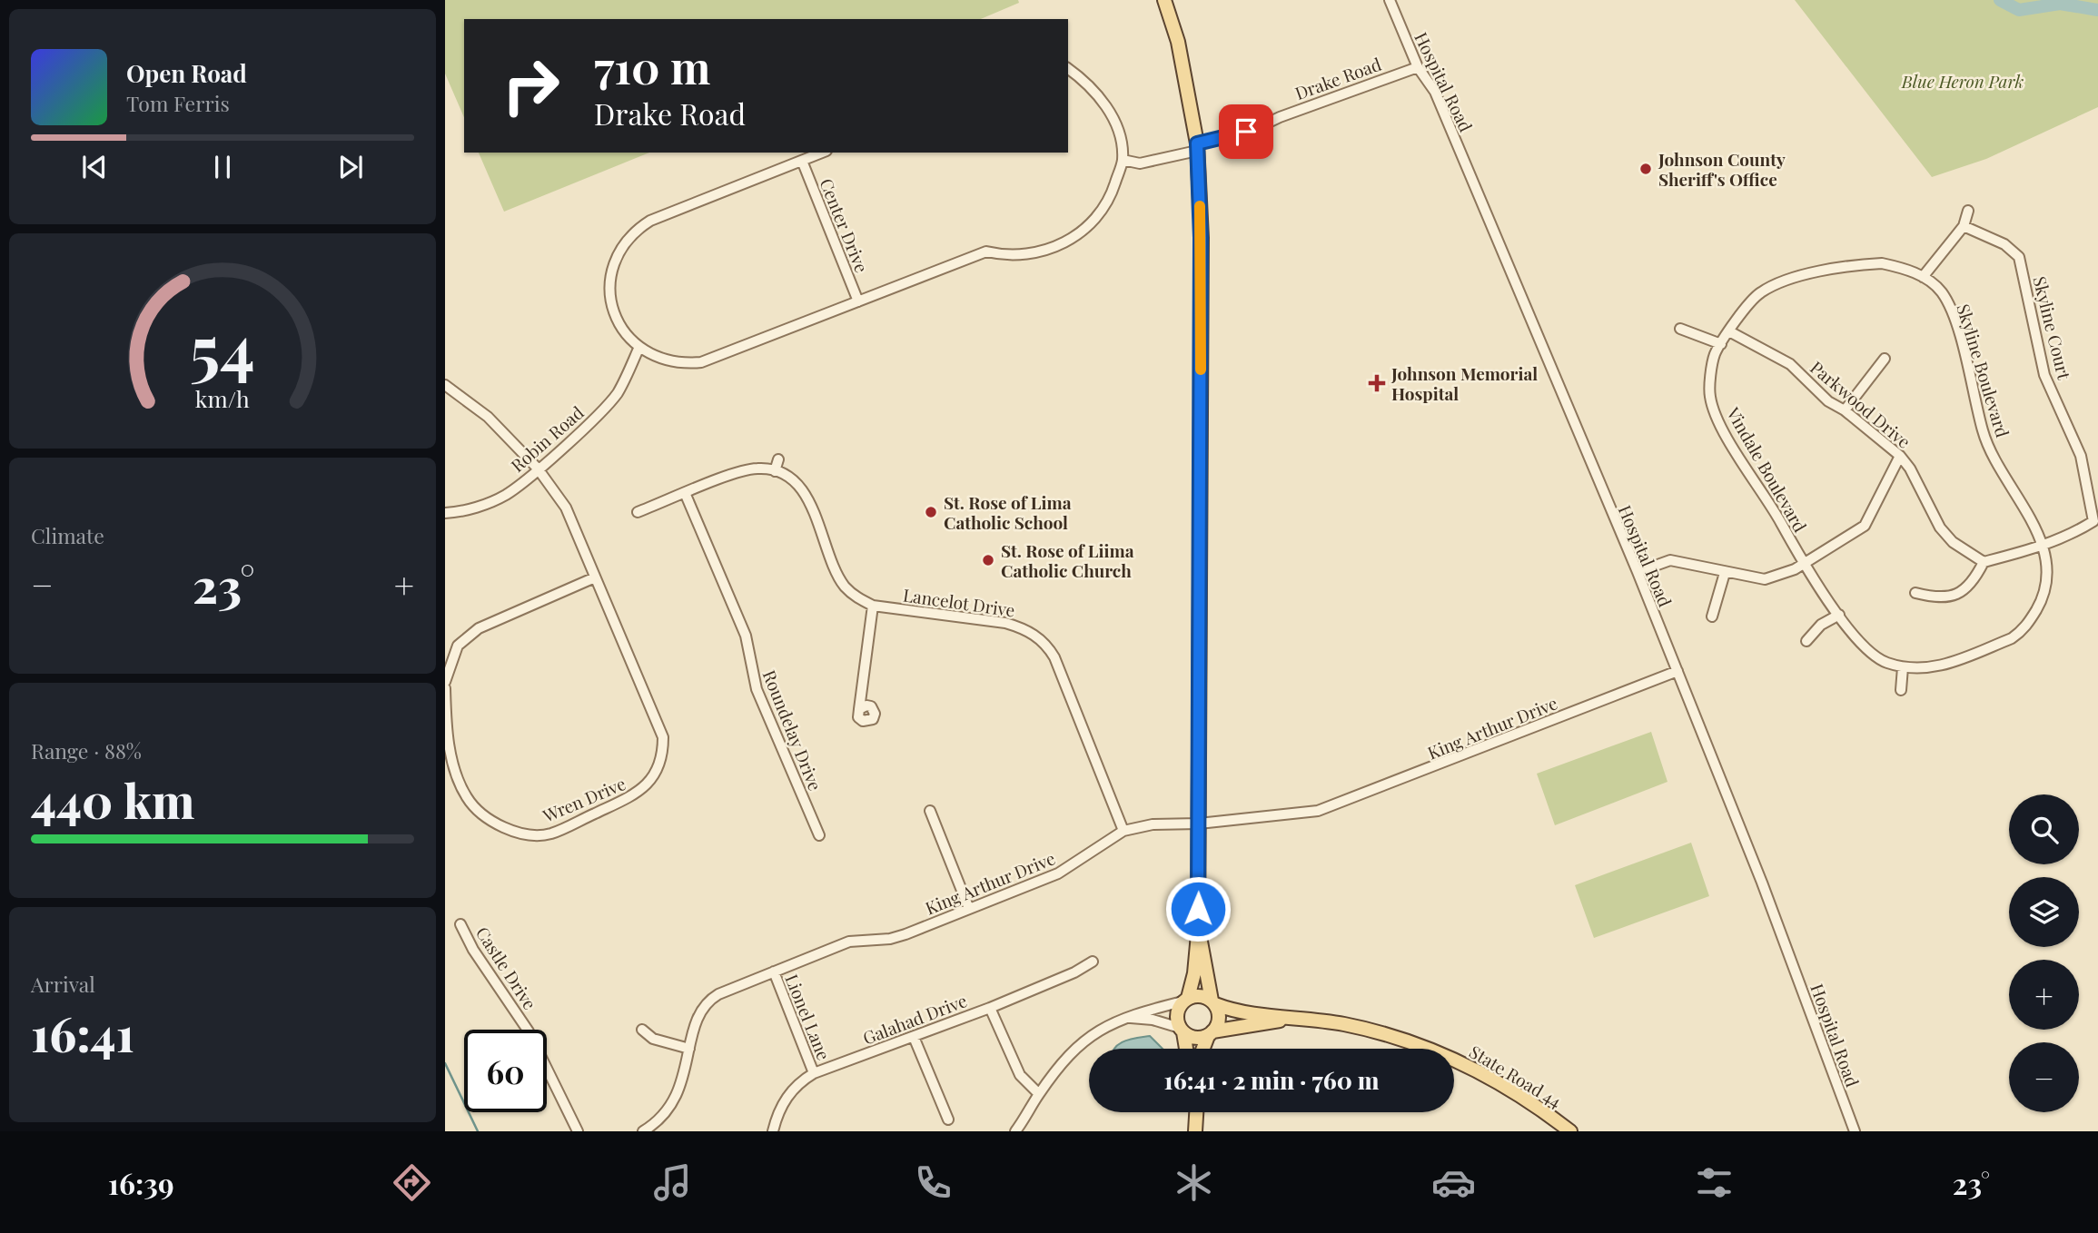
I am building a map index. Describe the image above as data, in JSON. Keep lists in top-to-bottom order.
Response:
{
  "streets": {
    "main road": ["State Road 44"],
    "street": [
      "Drake Road",
      "Hospital Road",
      "Center Drive",
      "Skyline Court",
      "Skyline Boulevard",
      "Parkwood Drive",
      "Robin Road",
      "Vindale Boulevard",
      "Lancelot Drive",
      "King Arthur Drive",
      "Roundelay Drive",
      "Wren Drive",
      "Castle Drive",
      "Lionel Lane",
      "Galahad Drive"
    ]
  },
  "crossings": [
    ["Drake Road", "Hospital Road"],
    ["Hospital Road", "King Arthur Drive"],
    ["Skyline Court", "Skyline Boulevard"],
    ["Skyline Boulevard", "Vindale Boulevard"],
    ["Parkwood Drive", "Vindale Boulevard"],
    ["Robin Road", "Wren Drive"],
    ["Lancelot Drive", "King Arthur Drive"],
    ["King Arthur Drive", "Lionel Lane"],
    ["Lionel Lane", "Galahad Drive"]
  ],
  "parks": ["Blue Heron Park"],
  "places": {
    "other": ["Johnson County Sheriff's Office", "St. Rose of Lima Catholic School", "St. Rose of Liima Catholic Church"],
    "health": ["Johnson Memorial Hospital"]
  },
  "page": {
    "turn": ["710 m", "Drake Road"],
    "song": ["Open Road", "Tom Ferris"],
    "tile": [
      "Climate",
      ["Range · 88%", "440 km"],
      ["Arrival", "16:41"]
    ],
    "heat": ["−", "23°", "+"],
    "map_buttons": ["+", "−"],
    "limit": "60",
    "trip": "16:41 · 2 min · 760 m",
    "tabs": ["16:39", "23°"],
    "gauge": ["54", "km/h"]
  }
}
